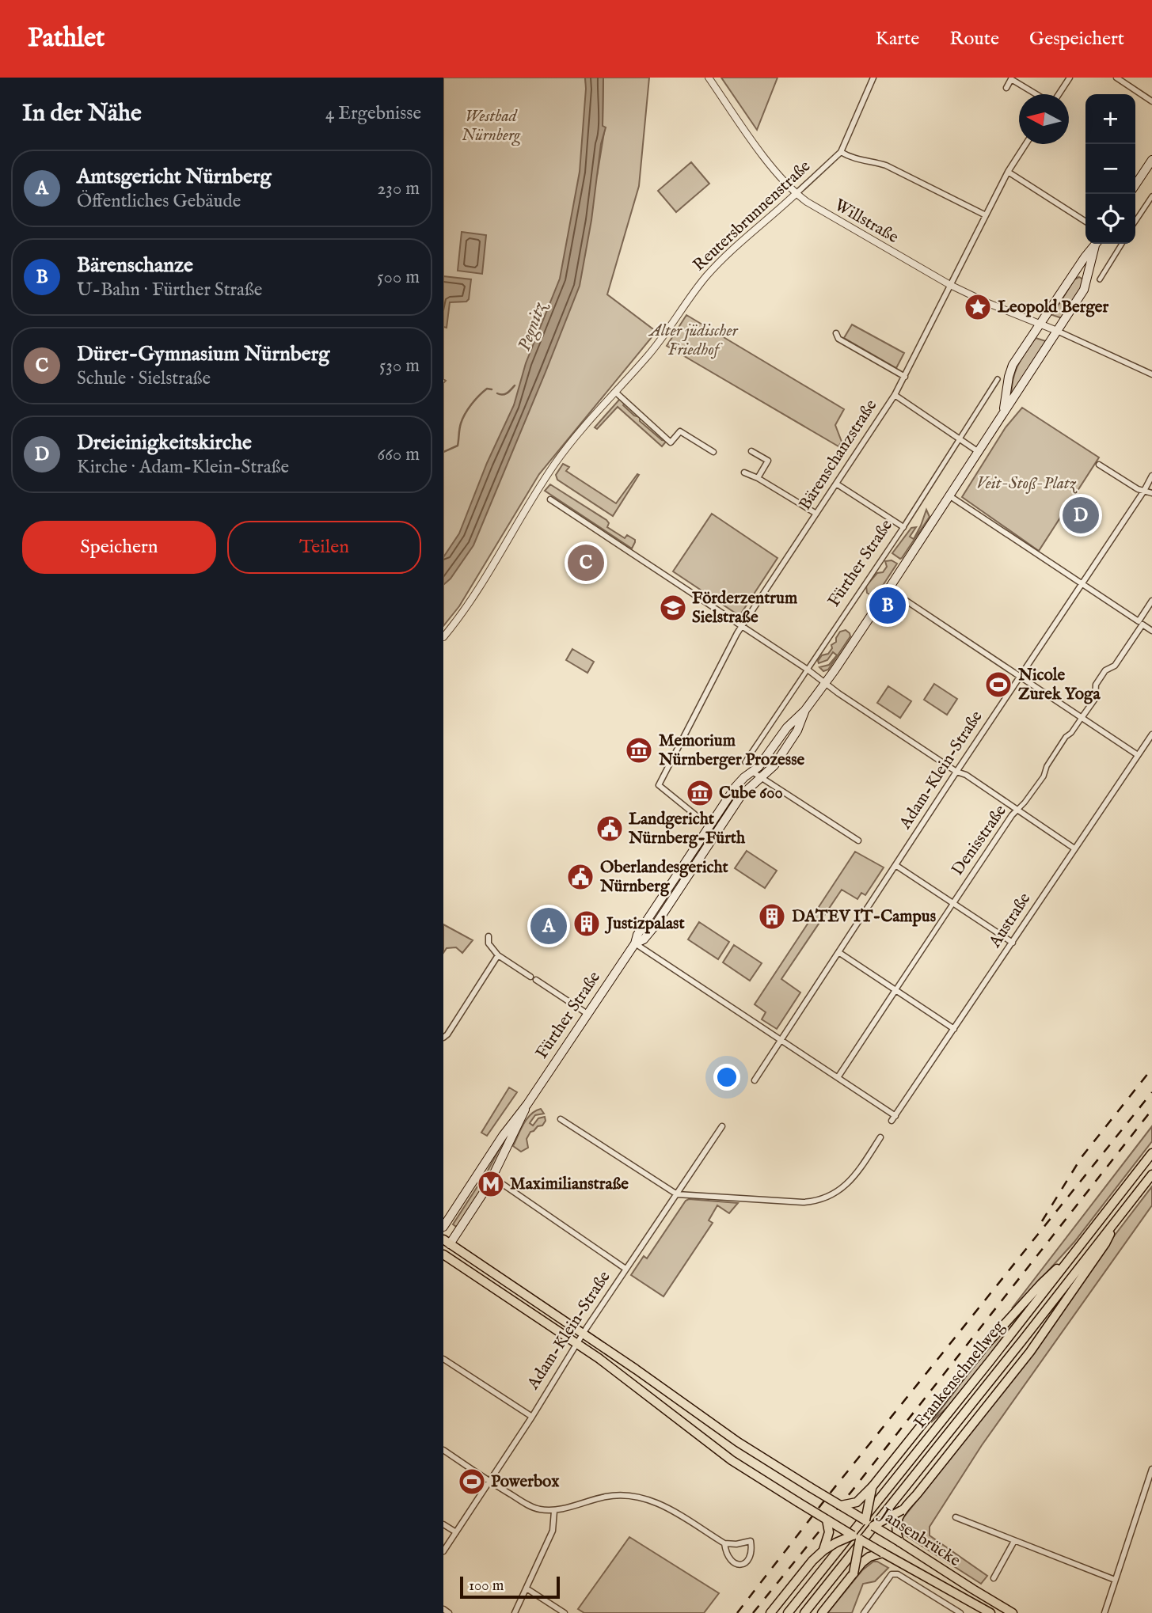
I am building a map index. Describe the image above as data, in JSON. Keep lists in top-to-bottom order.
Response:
{
  "streets": {
    "main road": ["Fürther Straße", "Frankenschnellweg", "Jansenbrücke"],
    "street": [
      "Reutersbrunnenstraße",
      "Willstraße",
      "Bärenschanzstraße",
      "Adam-Klein-Straße",
      "Denisstraße",
      "Austraße"
    ]
  },
  "crossings": [
    ["Reutersbrunnenstraße", "Willstraße"],
    ["Willstraße", "Bärenschanzstraße"],
    ["Willstraße", "Fürther Straße"],
    ["Bärenschanzstraße", "Fürther Straße"],
    ["Adam-Klein-Straße", "Jansenbrücke"],
    ["Denisstraße", "Austraße"]
  ],
  "water": ["Pegnitz"],
  "parks": ["Westbad Nürnberg", "Alter jüdischer Friedhof", "Veit-Stoß-Platz"],
  "places": {
    "place": ["Leopold Berger"],
    "school or university": ["Förderzentrum Sielstraße"],
    "sports": ["Nicole Zurek Yoga", "Powerbox"],
    "museum": ["Memorium Nürnberger Prozesse", "Cube 600"],
    "public building": ["Landgericht Nürnberg-Fürth", "Oberlandesgericht Nürnberg"],
    "building": ["DATEV IT-Campus", "Justizpalast"],
    "metro station": ["Maximilianstraße"]
  },
  "scale_bar": "100 m",
  "north": "left",
  "page": {
    "header": "Pathlet",
    "nav": ["Karte", "Route", "Gespeichert"],
    "heading": ["In der Nähe", "4 Ergebnisse"],
    "map_buttons": ["+", "−"],
    "list": [
      {
        "mark": "A",
        "name": "Amtsgericht Nürnberg",
        "note": "Öffentliches Gebäude",
        "value": "230 m"
      },
      {
        "mark": "B",
        "name": "Bärenschanze",
        "note": "U-Bahn · Fürther Straße",
        "value": "500 m"
      },
      {
        "mark": "C",
        "name": "Dürer-Gymnasium Nürnberg",
        "note": "Schule · Sielstraße",
        "value": "530 m"
      },
      {
        "mark": "D",
        "name": "Dreieinigkeitskirche",
        "note": "Kirche · Adam-Klein-Straße",
        "value": "660 m"
      }
    ],
    "pins": [
      "D",
      "C",
      "B",
      "A"
    ],
    "buttons": ["Speichern", "Teilen"],
    "scale": "100 m"
  }
}
